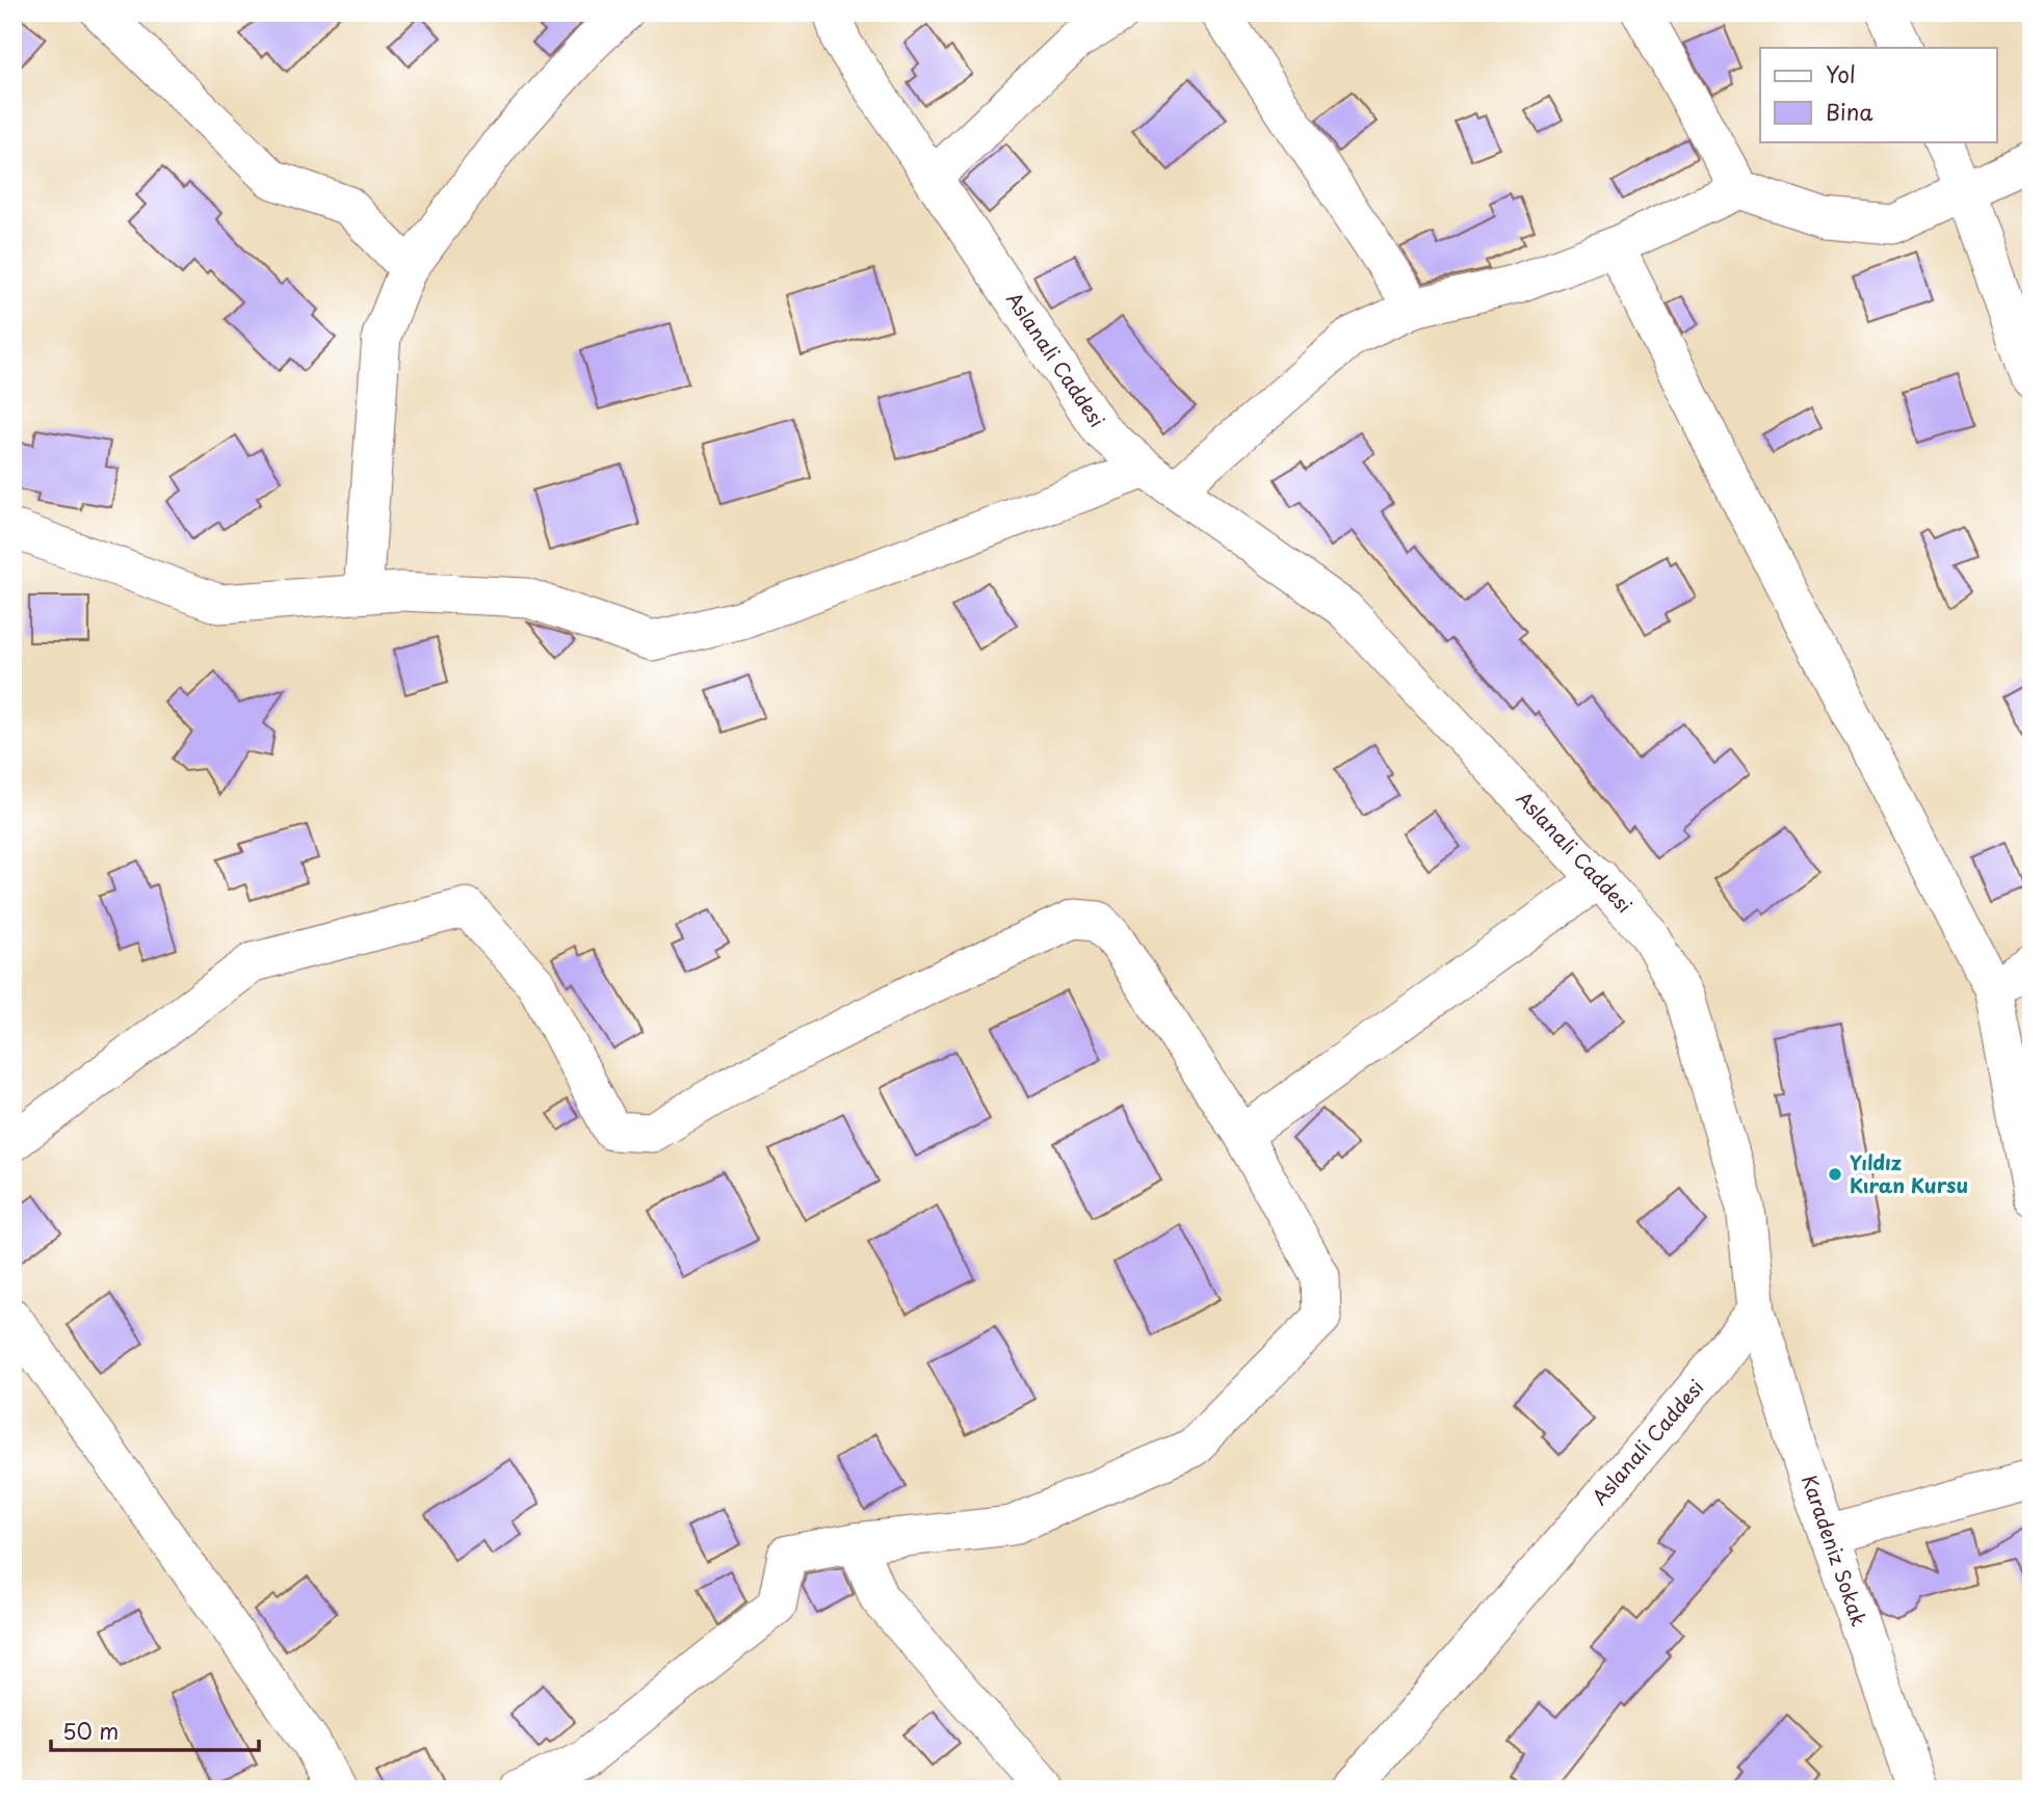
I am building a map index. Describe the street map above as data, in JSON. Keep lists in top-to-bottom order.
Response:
{
  "streets": {
    "street": ["Aslanali Caddesi", "Karadeniz Sokak"]
  },
  "crossings": [
    ["Aslanali Caddesi", "Karadeniz Sokak"]
  ],
  "places": ["Yıldız Kıran Kursu"],
  "legend": ["Yol", "Bina"],
  "scale_bar": "50 m"
}
